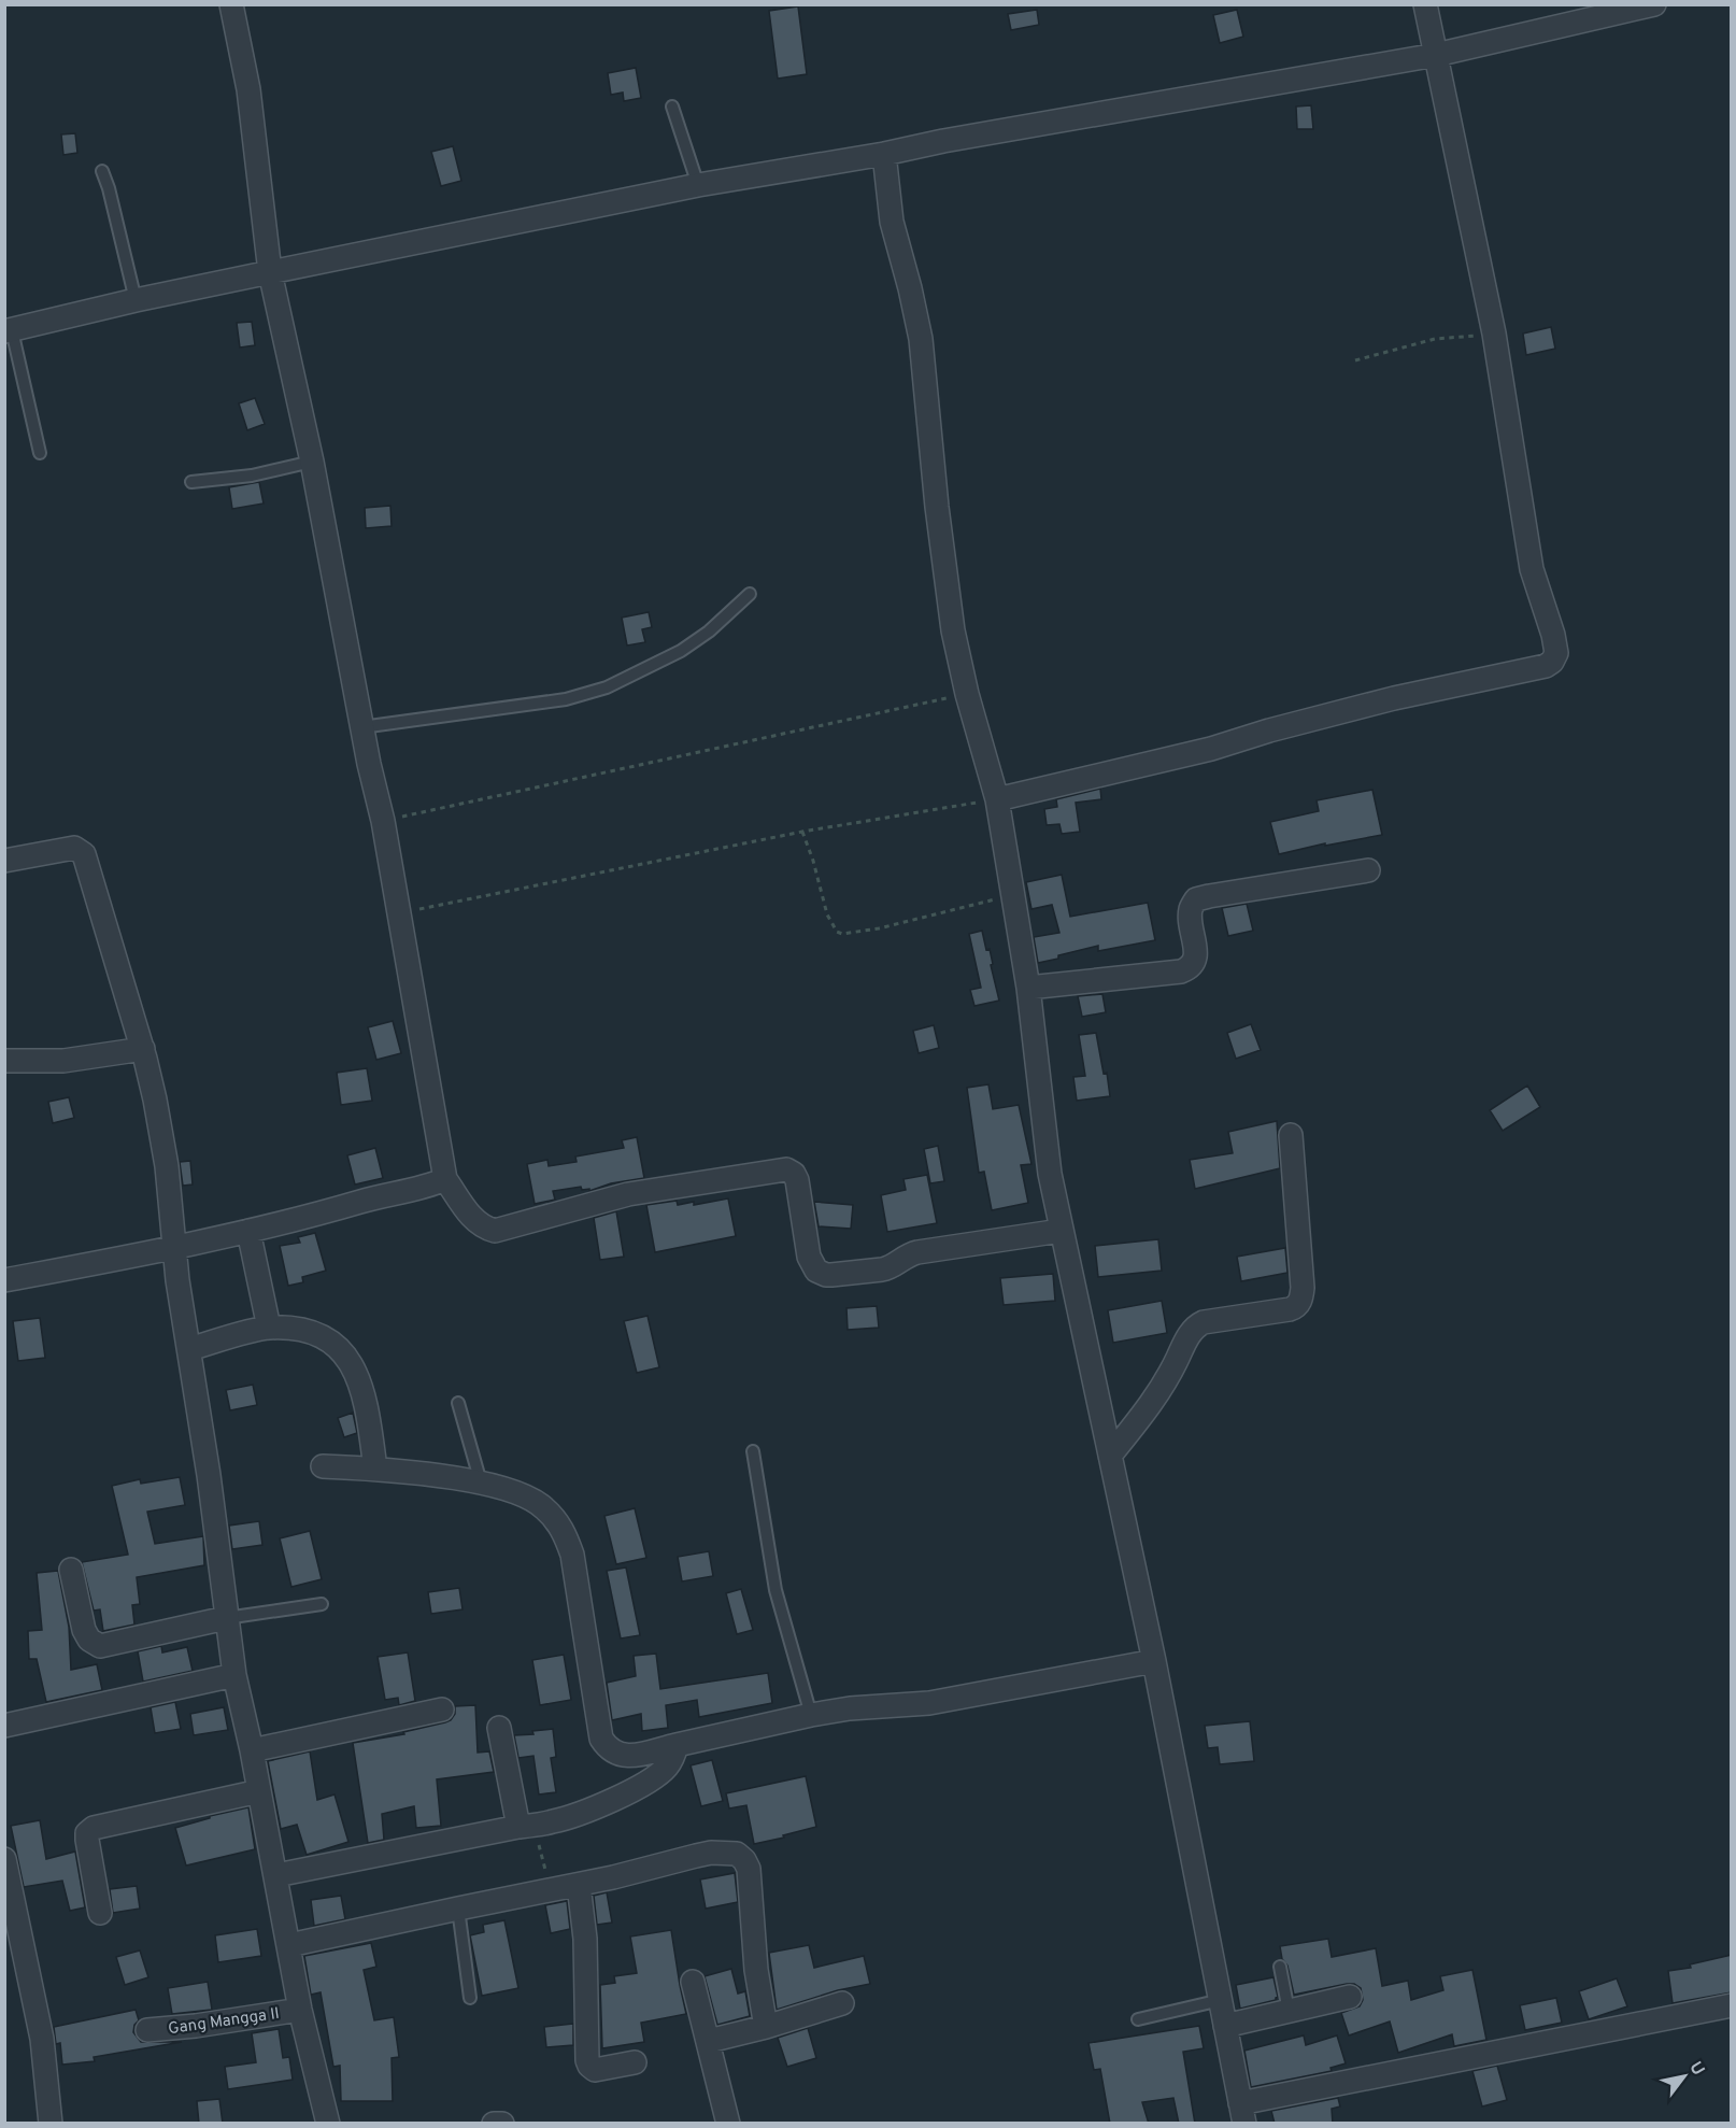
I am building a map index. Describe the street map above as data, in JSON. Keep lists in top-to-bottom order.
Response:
{
  "streets": {
    "street": ["Gang Mangga II"]
  },
  "north": "top right"
}
